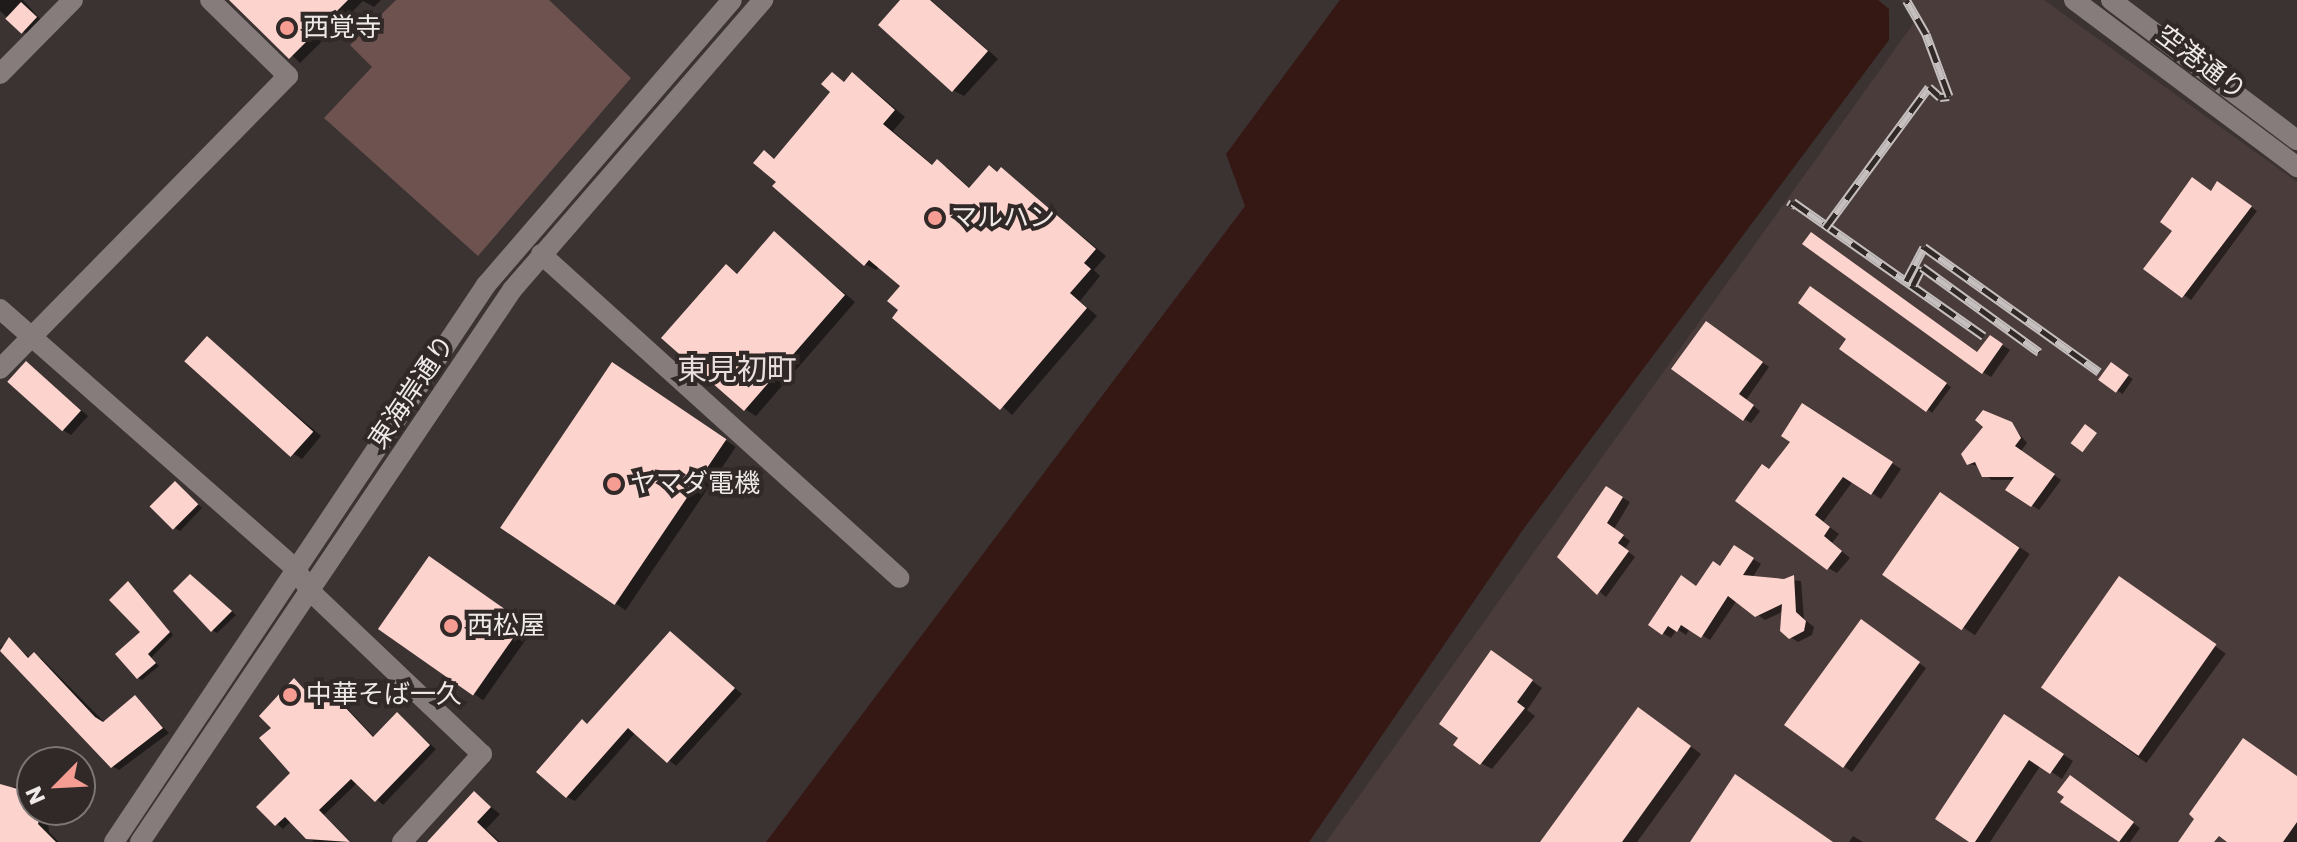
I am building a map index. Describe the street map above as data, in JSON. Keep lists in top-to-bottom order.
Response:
{
  "streets": {
    "street": ["空港通り", "東海岸通り"]
  },
  "districts": ["東見初町"],
  "places": [
    "西覚寺",
    "マルハン",
    "ヤマダ電機",
    "西松屋",
    "中華そば一久"
  ],
  "north": "bottom left"
}
